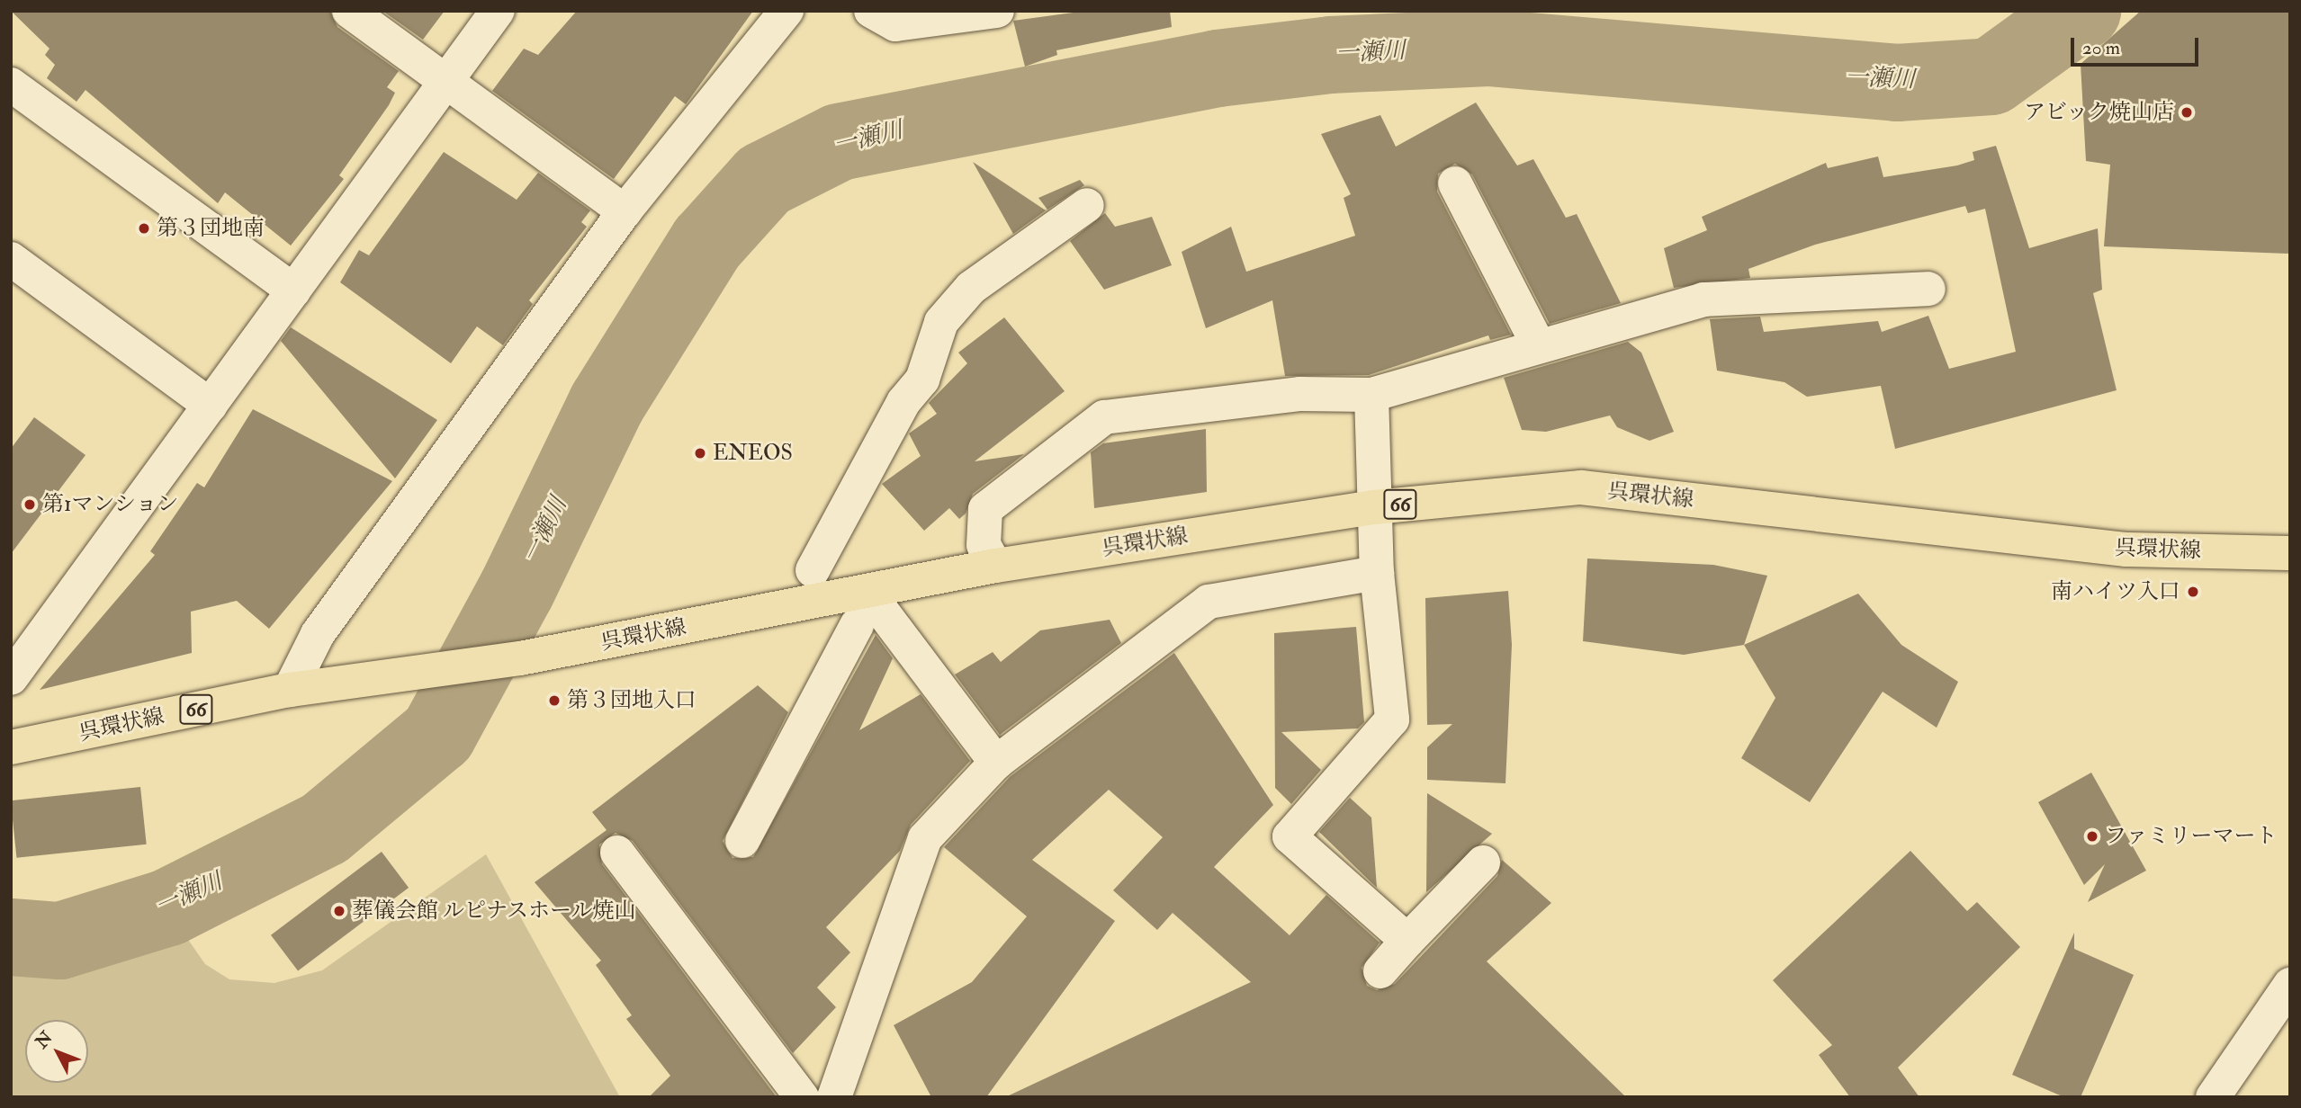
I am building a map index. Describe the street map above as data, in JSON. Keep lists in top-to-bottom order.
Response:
{
  "streets": {
    "main road": ["呉環状線", "66"]
  },
  "water": ["一瀬川"],
  "places": [
    "アビック焼山店",
    "第３団地南",
    "ENEOS",
    "第1マンション",
    "南ハイツ入口",
    "第３団地入口",
    "ファミリーマート",
    "葬儀会館 ルピナスホール焼山"
  ],
  "scale_bar": "20 m",
  "north": "top left"
}
